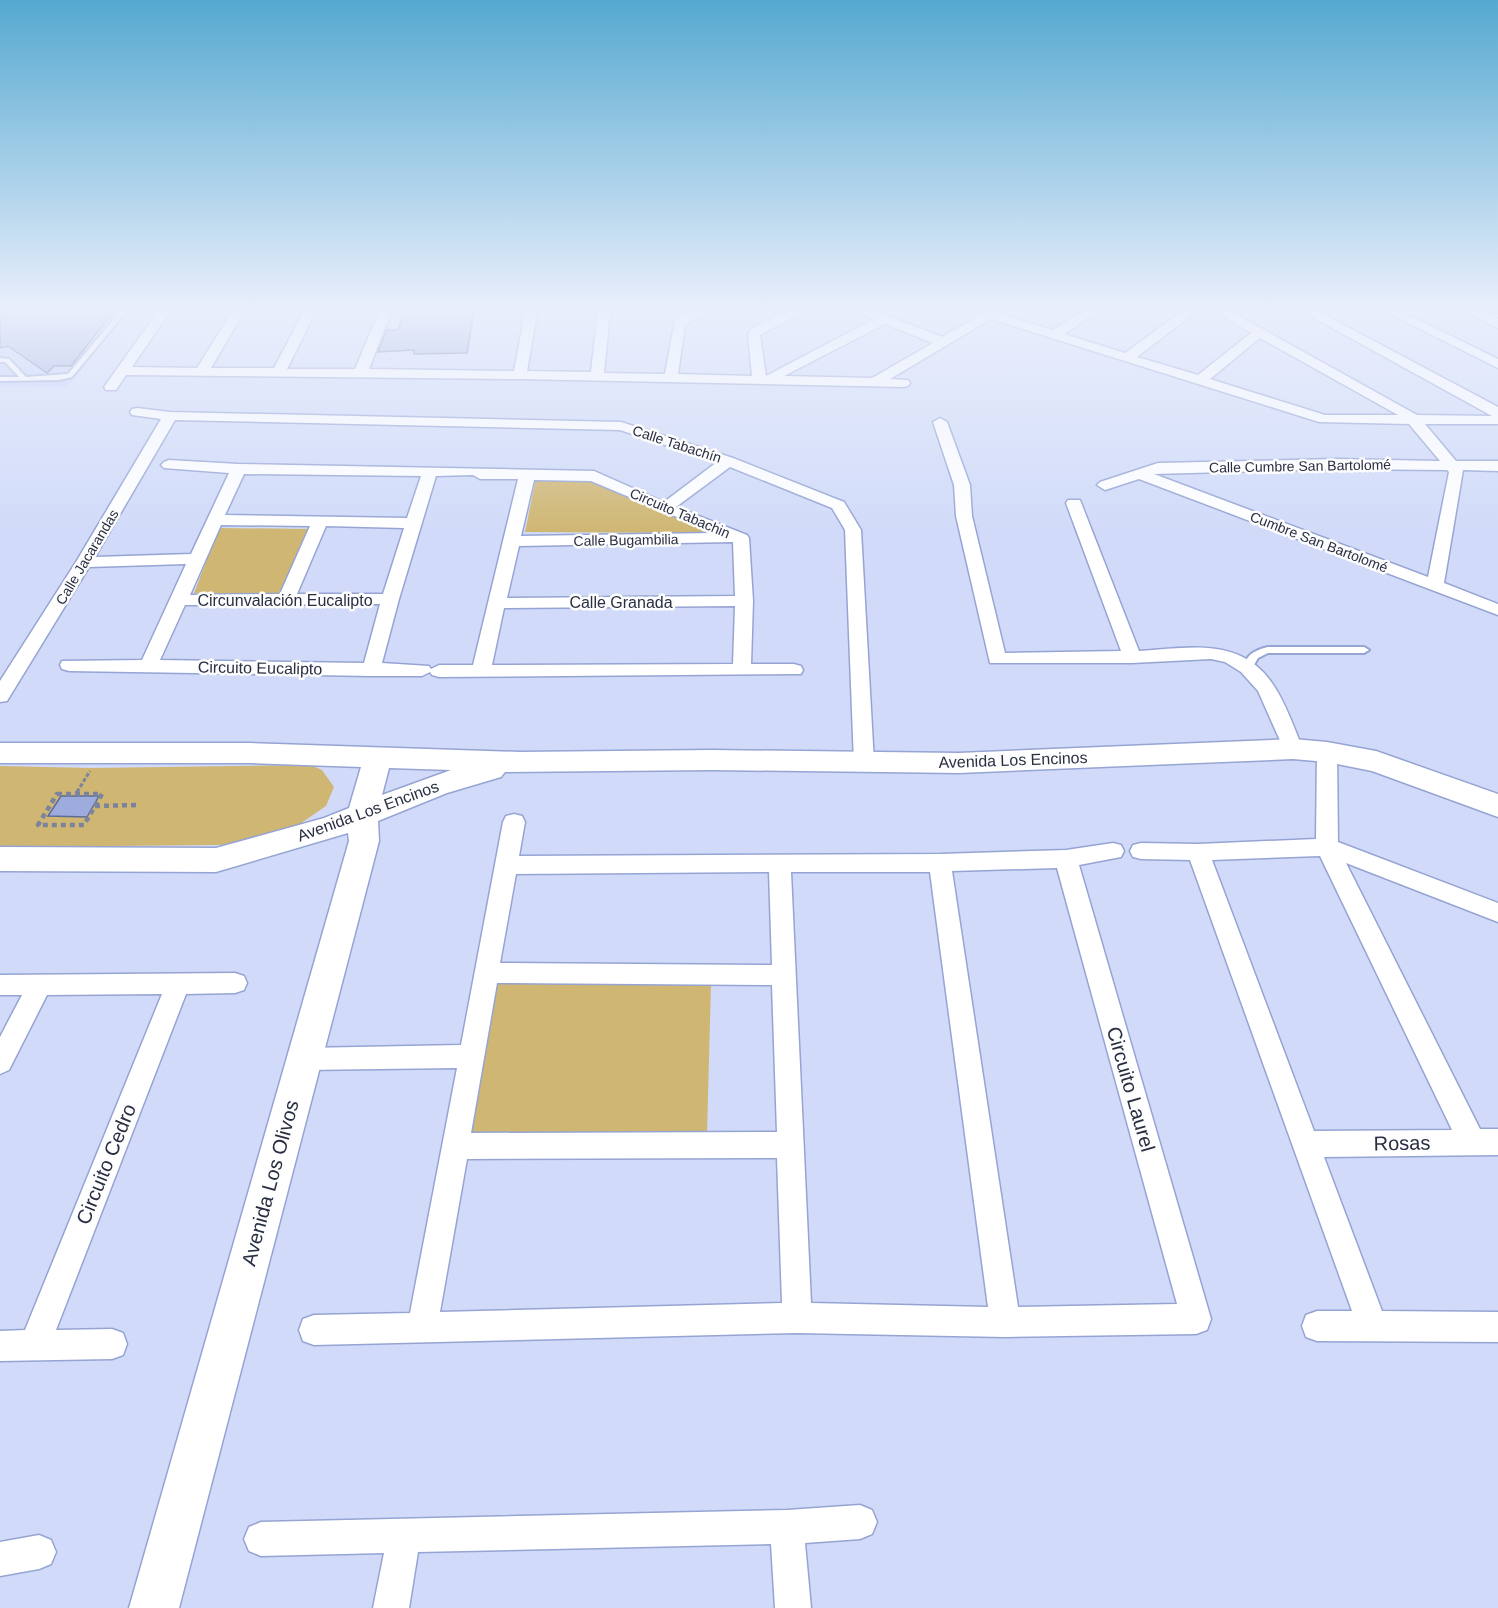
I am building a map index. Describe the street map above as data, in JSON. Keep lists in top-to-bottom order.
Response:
{
  "streets": {
    "street": [
      "Calle Tabachín",
      "Calle Cumbre San Bartolomé",
      "Circuito Tabachin",
      "Calle Bugambilia",
      "Cumbre San Bartolomé",
      "Calle Jacarandas",
      "Circunvalación Eucalipto",
      "Calle Granada",
      "Circuito Eucalipto",
      "Avenida Los Encinos",
      "Circuito Laurel",
      "Rosas",
      "Circuito Cedro",
      "Avenida Los Olivos"
    ]
  },
  "crossings": [
    ["Calle Tabachín", "Calle Jacarandas"],
    ["Calle Tabachín", "Avenida Los Encinos"],
    ["Calle Cumbre San Bartolomé", "Cumbre San Bartolomé"],
    ["Circuito Tabachin", "Calle Bugambilia"],
    ["Circuito Tabachin", "Calle Granada"],
    ["Avenida Los Encinos", "Avenida Los Olivos"]
  ]
}
